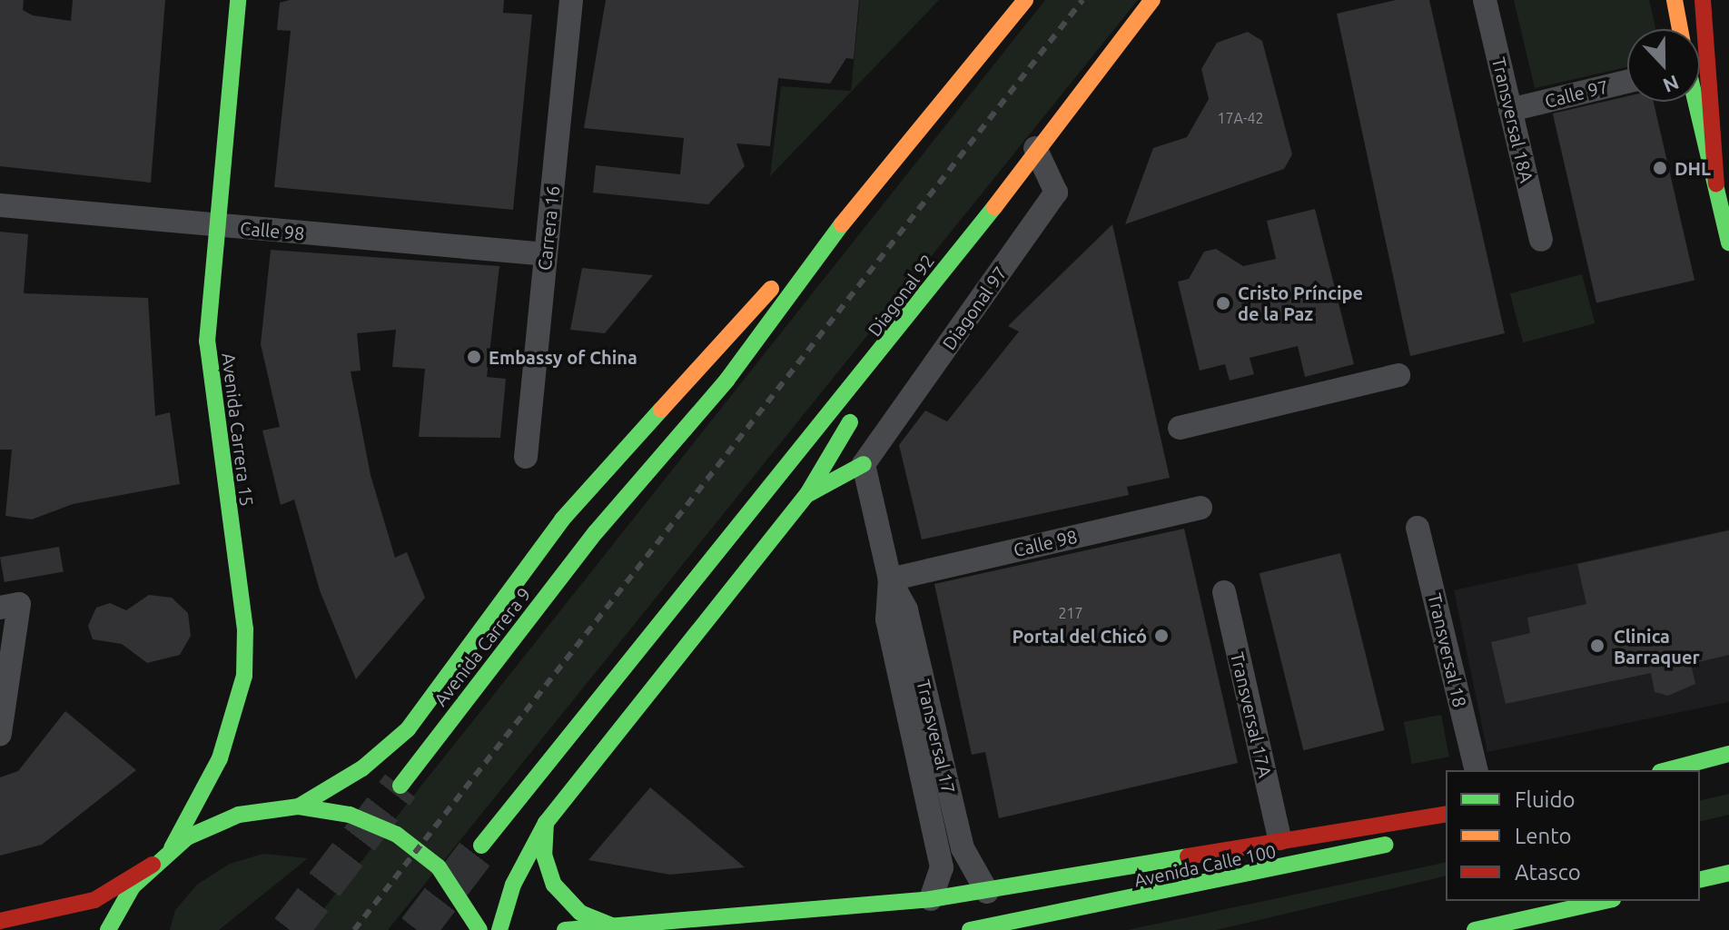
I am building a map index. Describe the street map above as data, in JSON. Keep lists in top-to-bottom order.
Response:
{
  "streets": {
    "main road": [
      "Diagonal 92",
      "Avenida Carrera 15",
      "Avenida Carrera 9",
      "Avenida Calle 100"
    ],
    "street": [
      "Calle 97",
      "Transversal 18A",
      "Carrera 16",
      "Calle 98",
      "Diagonal 97",
      "Transversal 18",
      "Transversal 17A",
      "Transversal 17"
    ]
  },
  "crossings": [
    ["Calle 97", "Transversal 18A"],
    ["Carrera 16", "Calle 98"],
    ["Calle 98", "Avenida Carrera 15"],
    ["Calle 98", "Transversal 17"],
    ["Diagonal 92", "Diagonal 97"],
    ["Diagonal 97", "Transversal 17"]
  ],
  "places": [
    "DHL",
    "Cristo Príncipe de la Paz",
    "Embassy of China",
    "Portal del Chicó",
    "Clinica Barraquer"
  ],
  "house_numbers": ["17A-42", "217"],
  "legend": ["Fluido", "Lento", "Atasco"],
  "north": "bottom"
}
